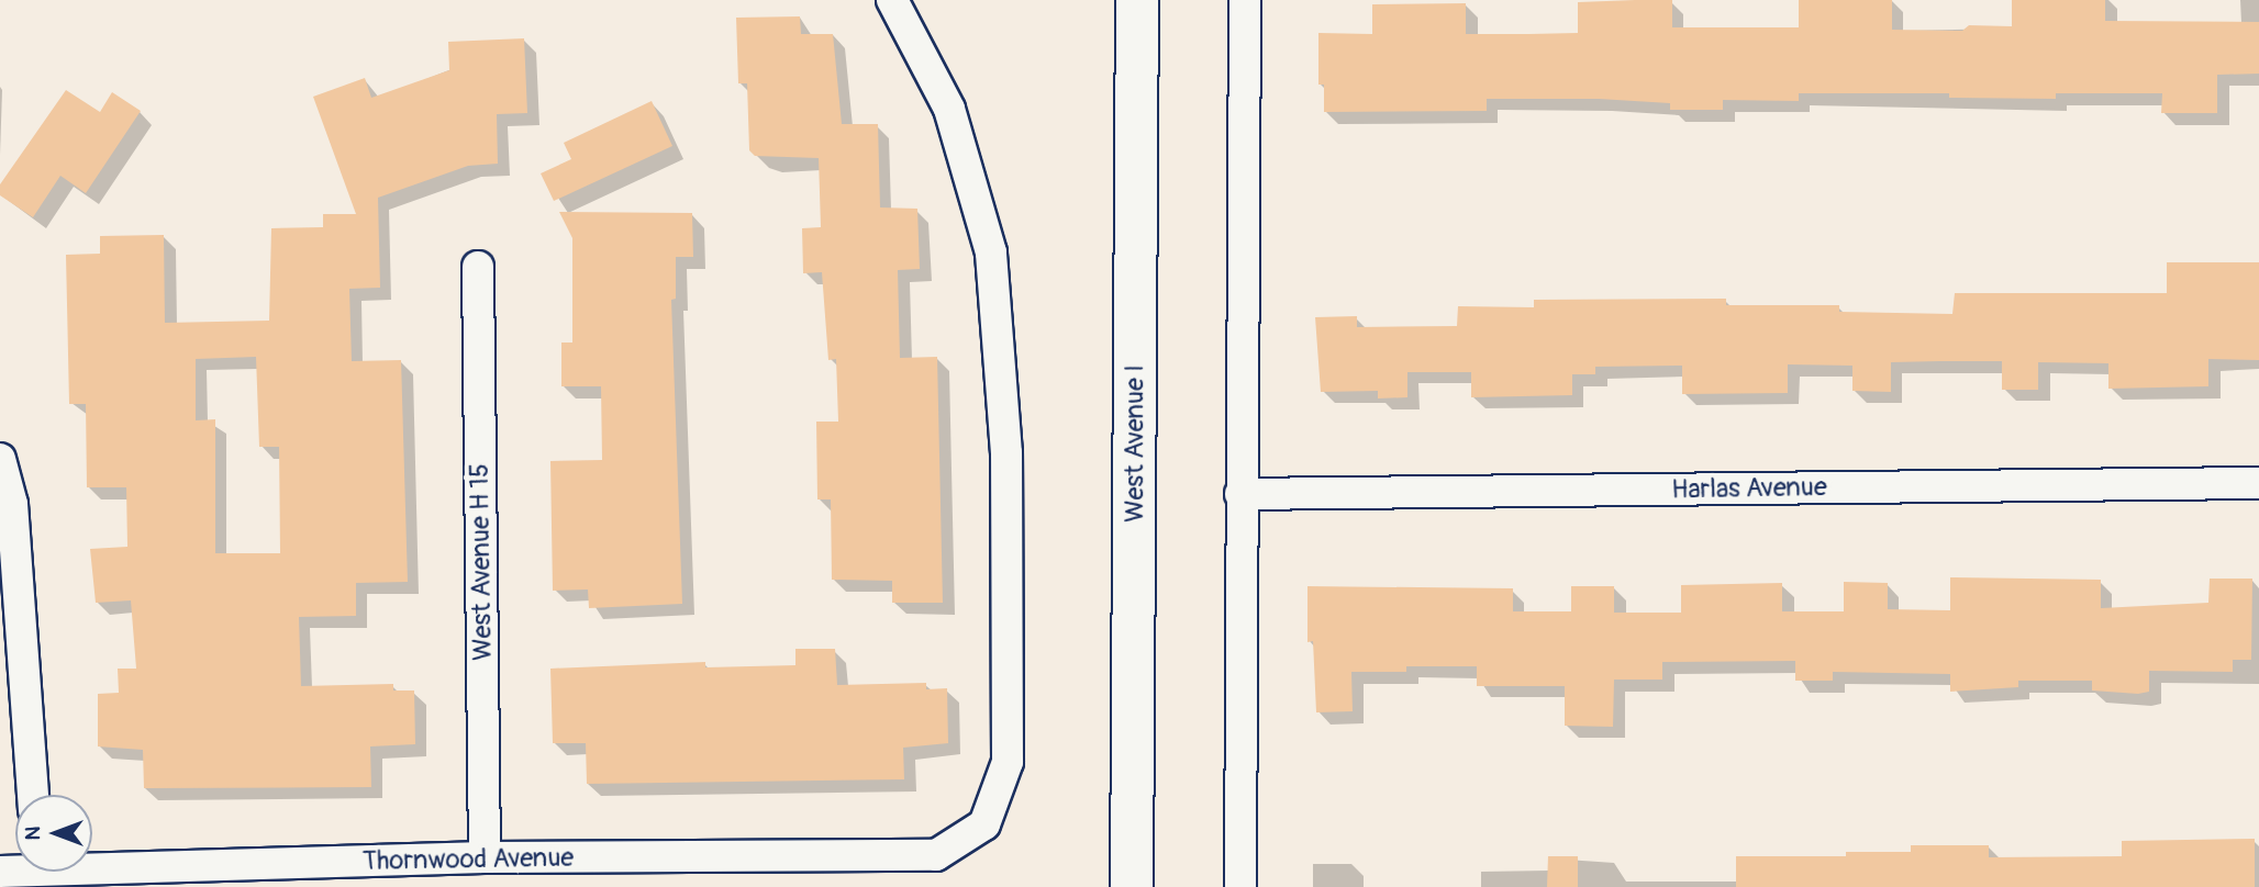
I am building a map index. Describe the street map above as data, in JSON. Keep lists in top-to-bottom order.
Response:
{
  "streets": {
    "main road": ["West Avenue I"],
    "street": ["Harlas Avenue", "West Avenue H 15", "Thornwood Avenue"]
  },
  "crossings": [
    ["West Avenue H 15", "Thornwood Avenue"]
  ],
  "north": "left"
}
